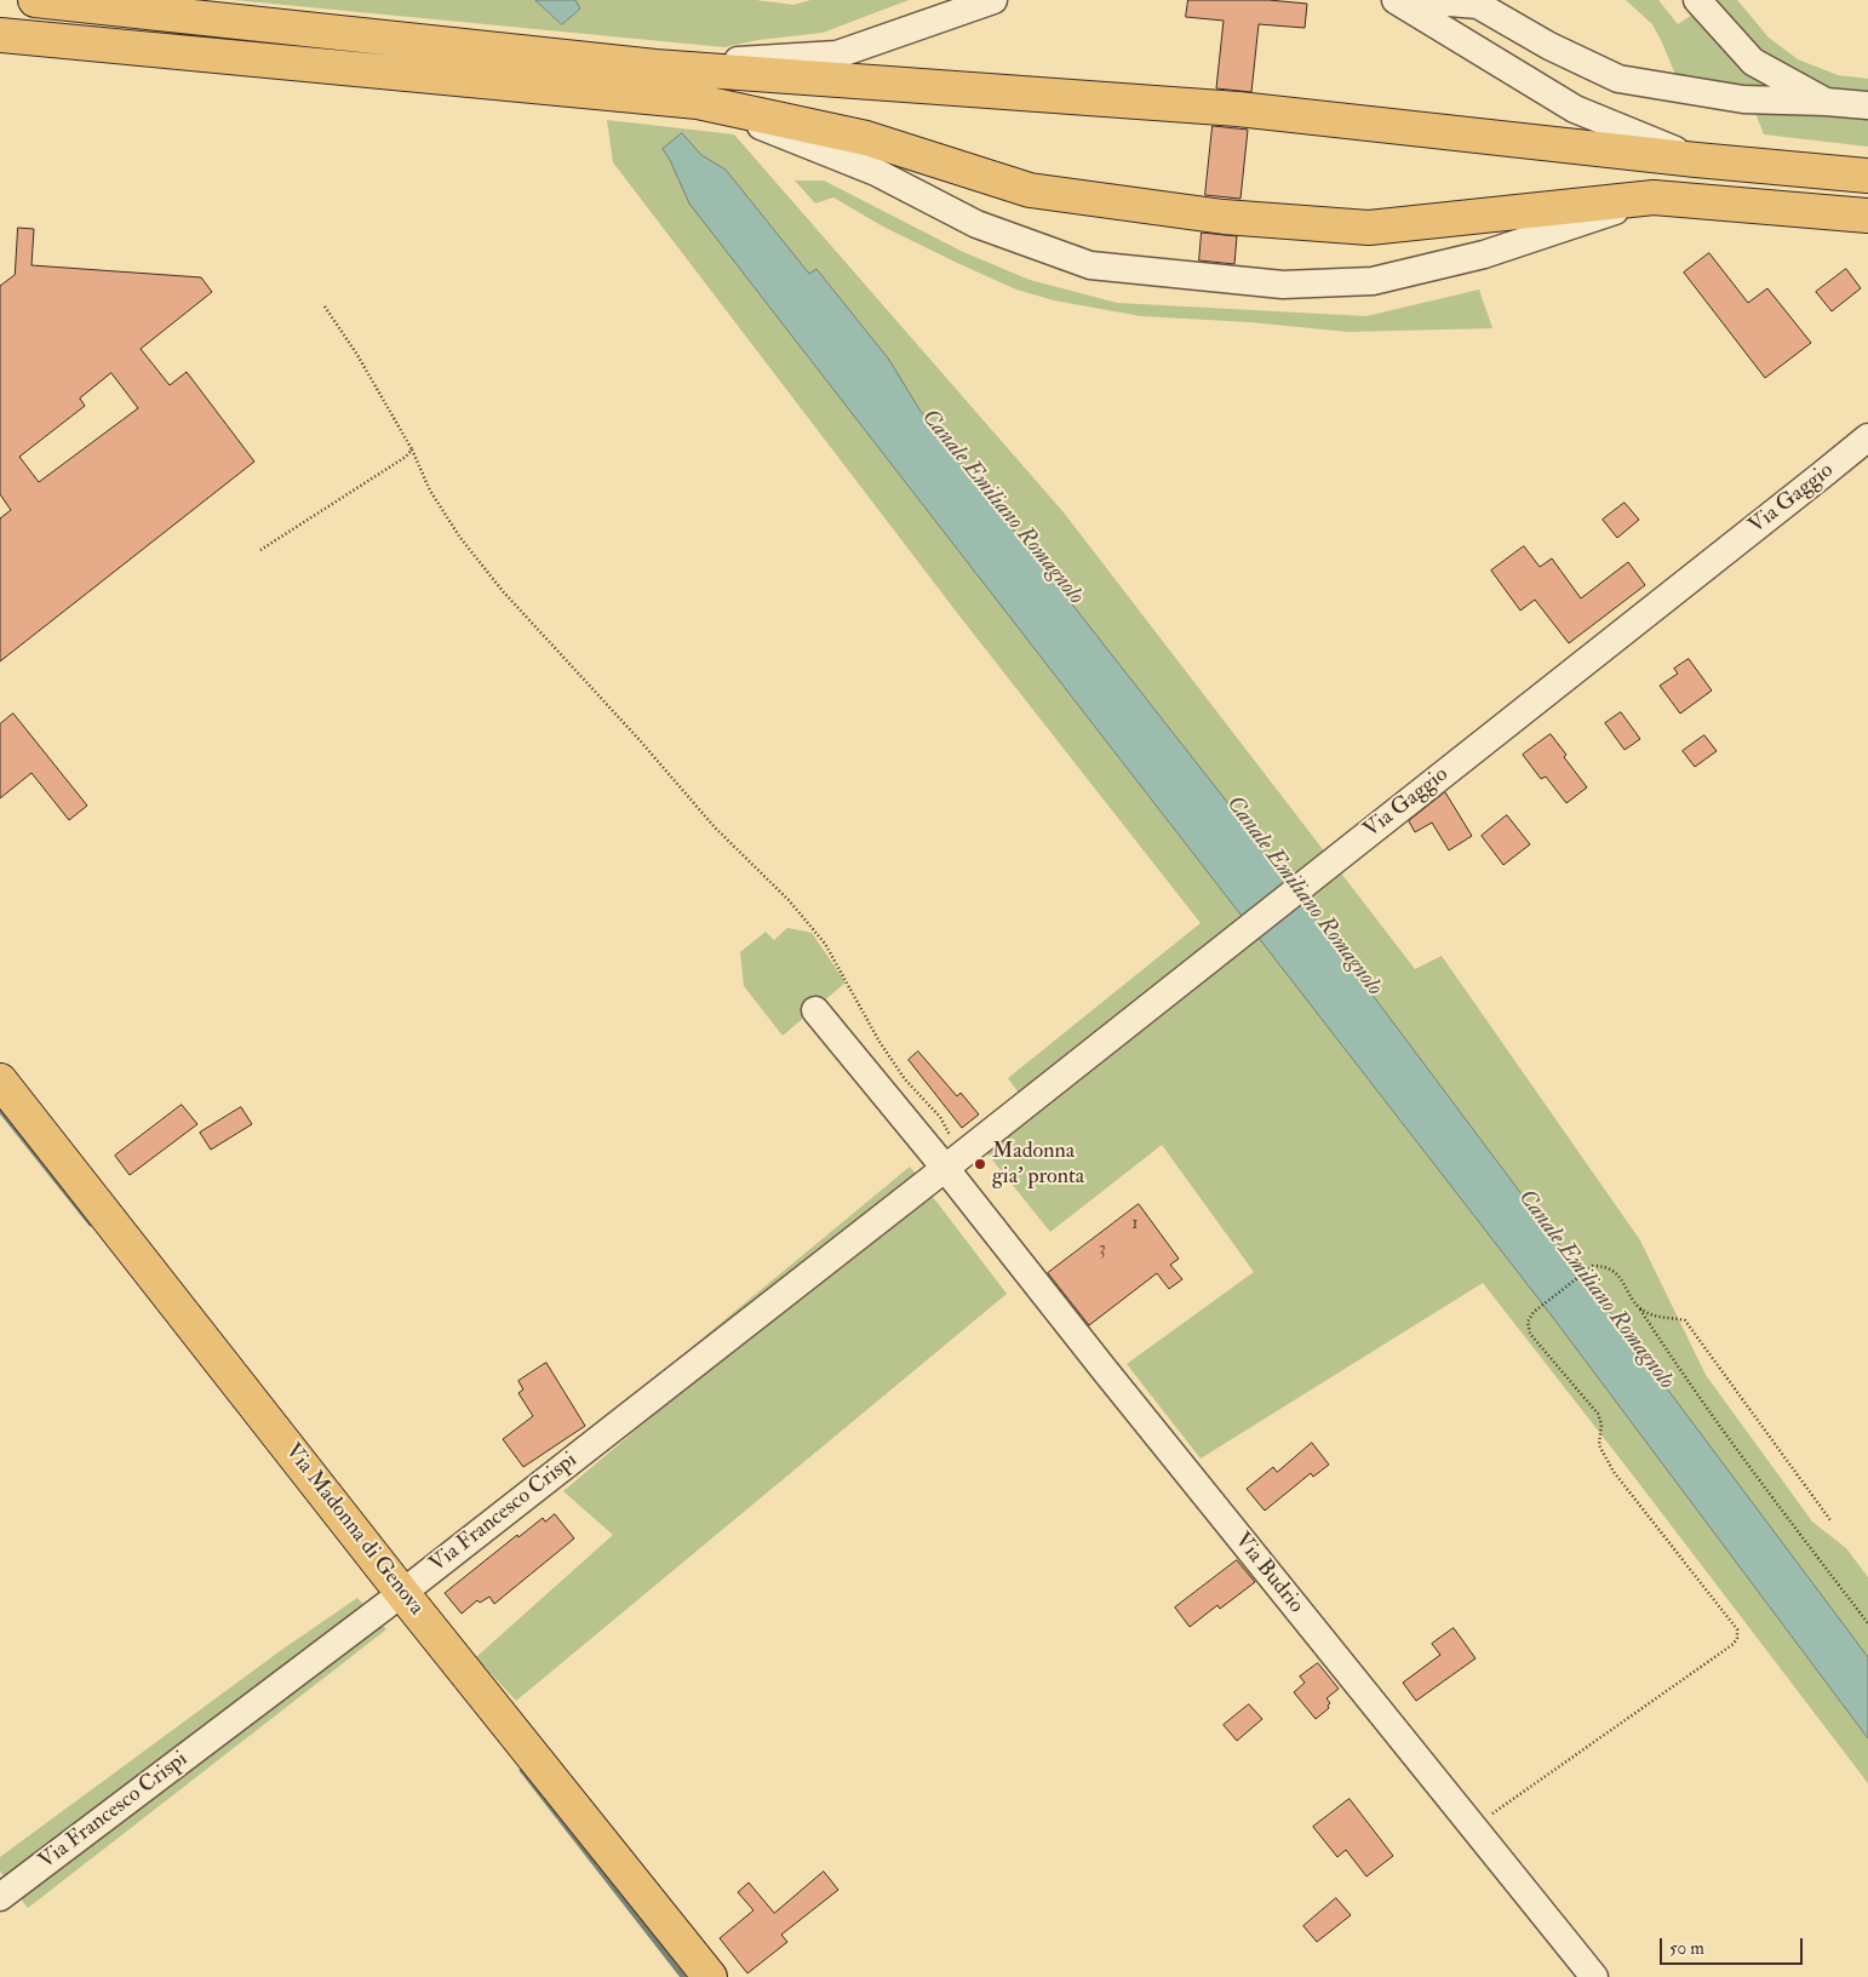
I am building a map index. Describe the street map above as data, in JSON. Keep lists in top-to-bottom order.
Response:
{
  "streets": {
    "main road": ["Via Madonna di Genova"],
    "street": ["Via Gaggio", "Via Francesco Crispi", "Via Budrio"]
  },
  "crossings": [
    ["Via Gaggio", "Via Francesco Crispi"],
    ["Via Gaggio", "Via Budrio"],
    ["Via Francesco Crispi", "Via Madonna di Genova"],
    ["Via Francesco Crispi", "Via Budrio"]
  ],
  "water": ["Canale Emiliano Romagnolo"],
  "places": ["Madonna gia' pronta"],
  "house_numbers": ["1", "3"],
  "scale_bar": "50 m"
}
